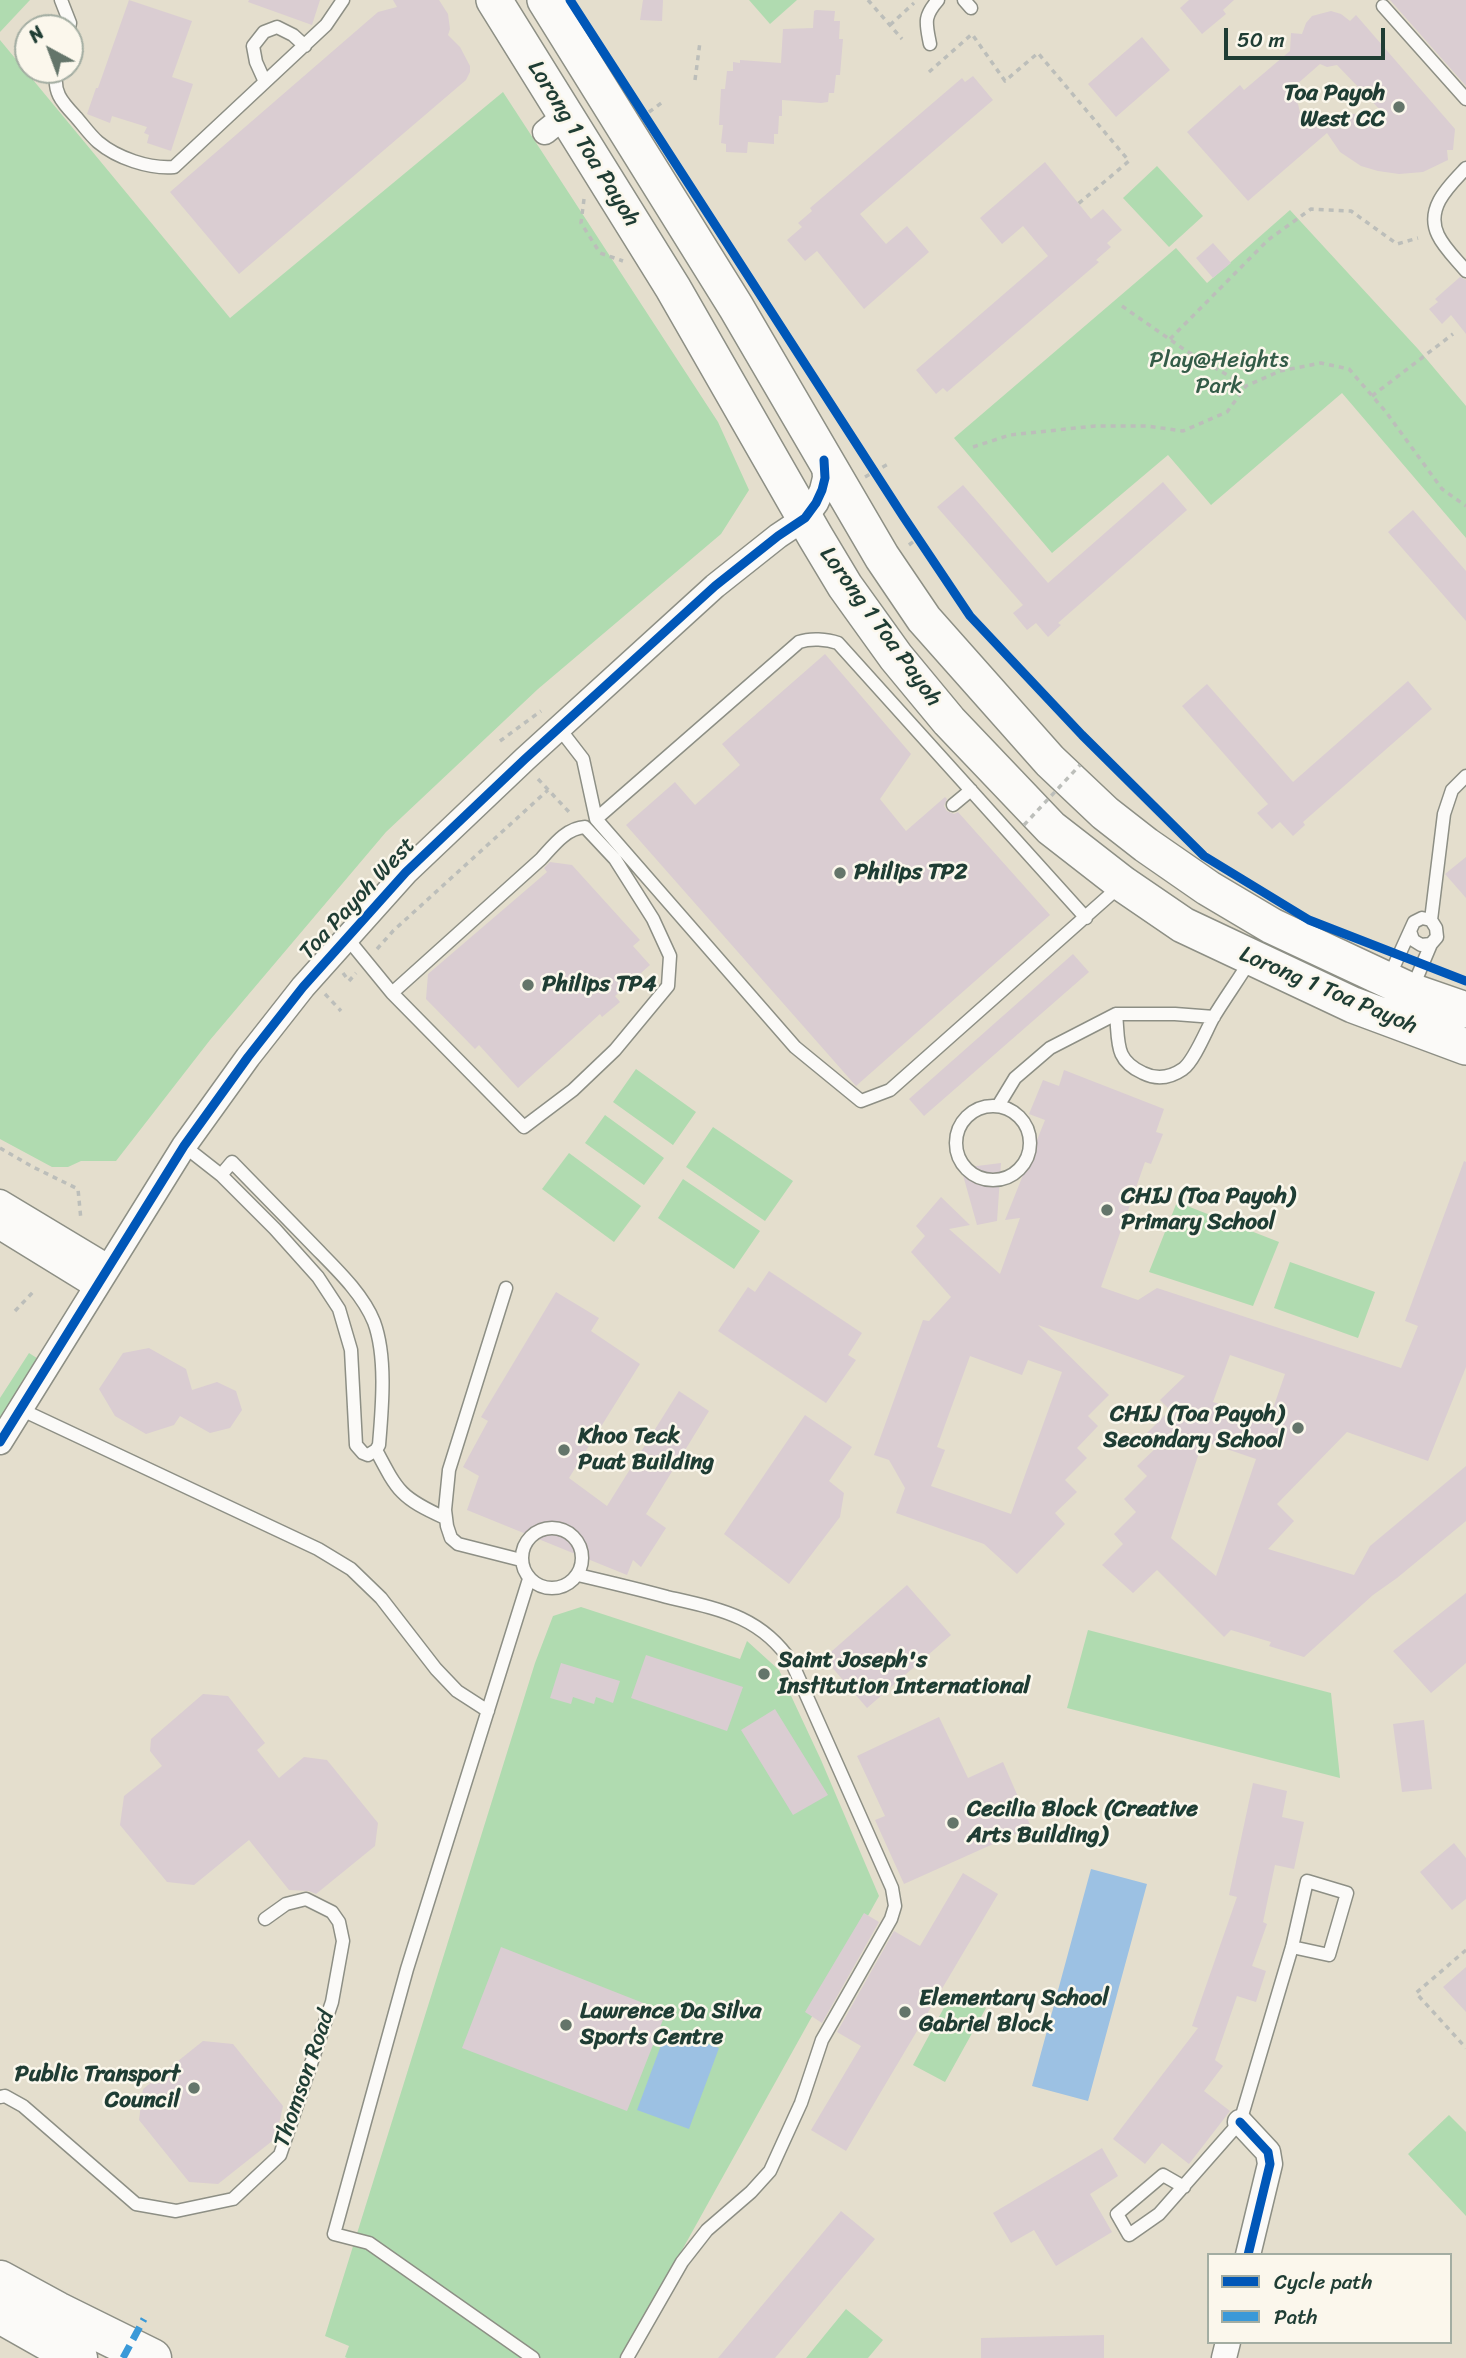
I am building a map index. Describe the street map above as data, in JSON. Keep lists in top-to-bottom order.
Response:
{
  "streets": {
    "main road": ["Lorong 1 Toa Payoh"],
    "street": ["Toa Payoh West"],
    "lane": ["Thomson Road"]
  },
  "crossings": [
    ["Lorong 1 Toa Payoh", "Toa Payoh West"]
  ],
  "parks": ["Play@Heights Park"],
  "places": [
    "Toa Payoh West CC",
    "Philips TP2",
    "Philips TP4",
    "CHIJ (Toa Payoh) Primary School",
    "CHIJ (Toa Payoh) Secondary School",
    "Khoo Teck Puat Building",
    "Saint Joseph's Institution International",
    "Cecilia Block (Creative Arts Building)",
    "Elementary School Gabriel Block",
    "Lawrence Da Silva Sports Centre",
    "Public Transport Council"
  ],
  "legend": ["Cycle path", "Path"],
  "scale_bar": "50 m",
  "north": "top left"
}
